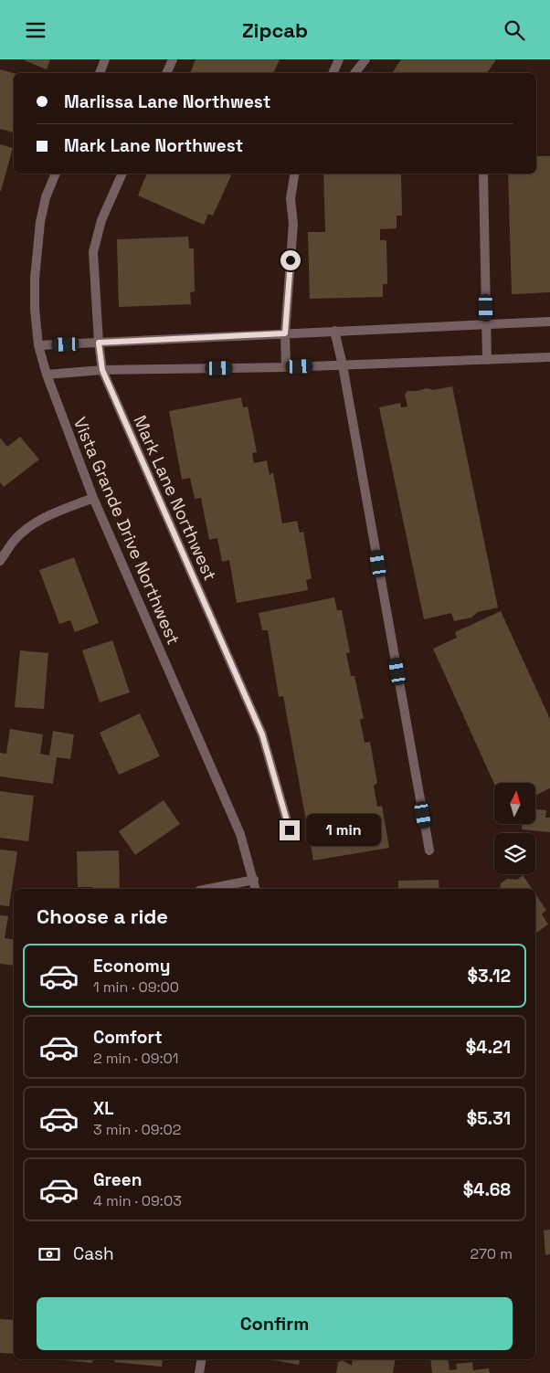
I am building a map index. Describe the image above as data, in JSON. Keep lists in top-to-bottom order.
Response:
{
  "streets": {
    "street": ["Mark Lane Northwest", "Vista Grande Drive Northwest"]
  },
  "north": "top",
  "page": {
    "header": "Zipcab",
    "banner": ["Marlissa Lane Northwest", "Mark Lane Northwest"],
    "bubble": "1 min",
    "heading": "Choose a ride",
    "list": [
      {
        "name": "Economy",
        "note": "1 min · 09:00",
        "value": "$3.12"
      },
      {
        "name": "Comfort",
        "note": "2 min · 09:01",
        "value": "$4.21"
      },
      {
        "name": "XL",
        "note": "3 min · 09:02",
        "value": "$5.31"
      },
      {
        "name": "Green",
        "note": "4 min · 09:03",
        "value": "$4.68"
      }
    ],
    "pay": ["Cash", "270 m"],
    "buttons": "Confirm"
  }
}
